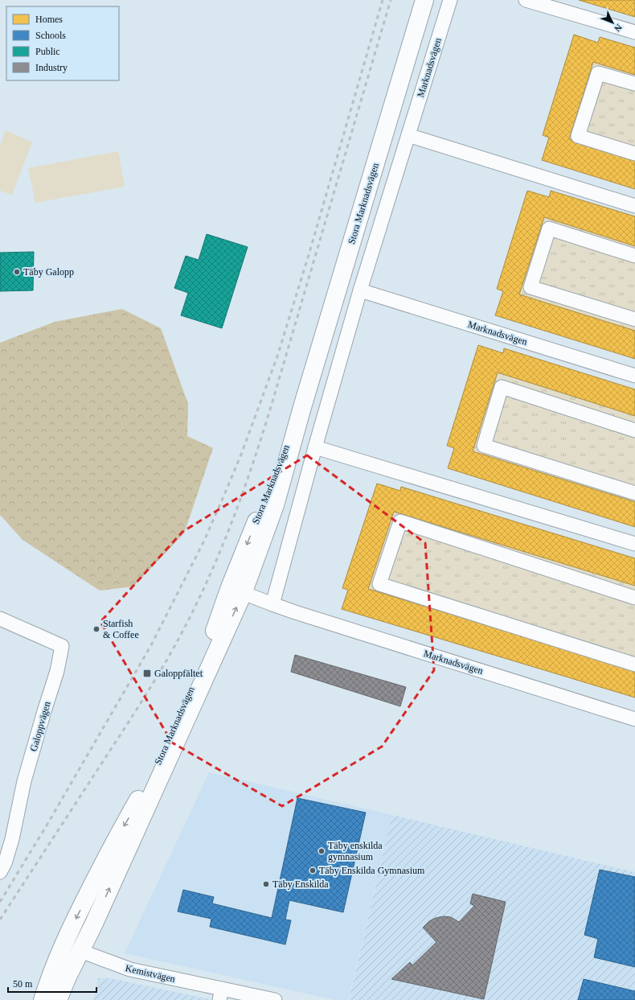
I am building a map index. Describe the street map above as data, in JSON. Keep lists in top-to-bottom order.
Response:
{
  "streets": {
    "street": [
      "Marknadsvägen",
      "Stora Marknadsvägen",
      "Galoppvägen",
      "Kemistvägen"
    ]
  },
  "crossings": [
    ["Marknadsvägen", "Stora Marknadsvägen"],
    ["Stora Marknadsvägen", "Kemistvägen"]
  ],
  "places": {
    "other": [
      "Täby Galopp",
      "Starfish & Coffee",
      "Täby enskilda gymnasium",
      "Täby Enskilda Gymnasium",
      "Täby Enskilda"
    ],
    "transit": ["Galoppfältet"]
  },
  "legend": [
    "Homes",
    "Schools",
    "Public",
    "Industry"
  ],
  "scale_bar": "50 m",
  "north": "bottom right"
}
